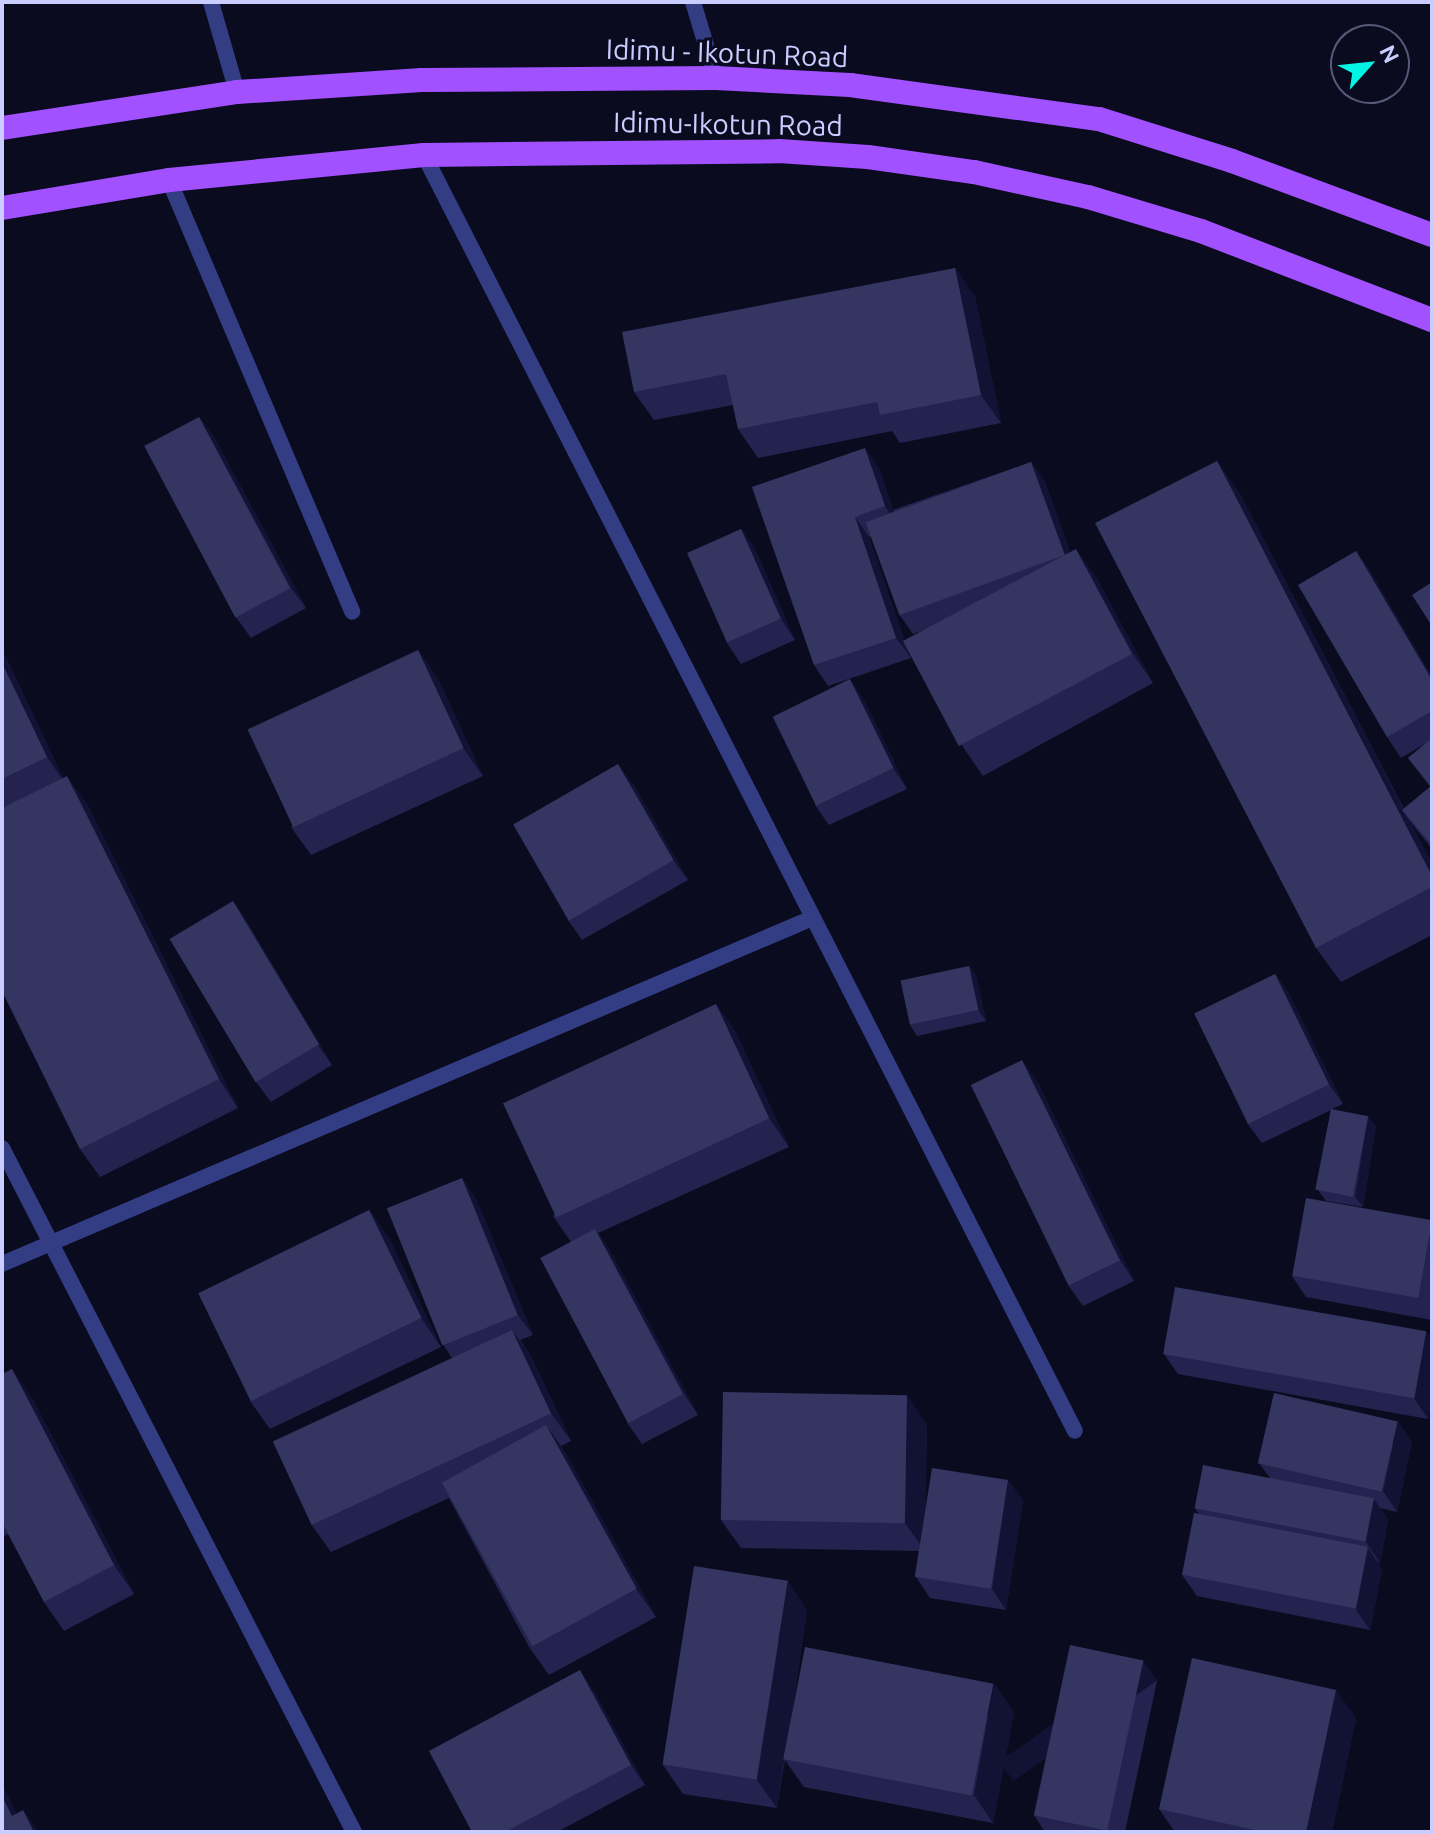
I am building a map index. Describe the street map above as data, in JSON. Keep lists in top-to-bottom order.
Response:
{
  "streets": {
    "main road": ["Idimu - Ikotun Road", "Idimu-Ikotun Road"]
  },
  "north": "top right"
}
